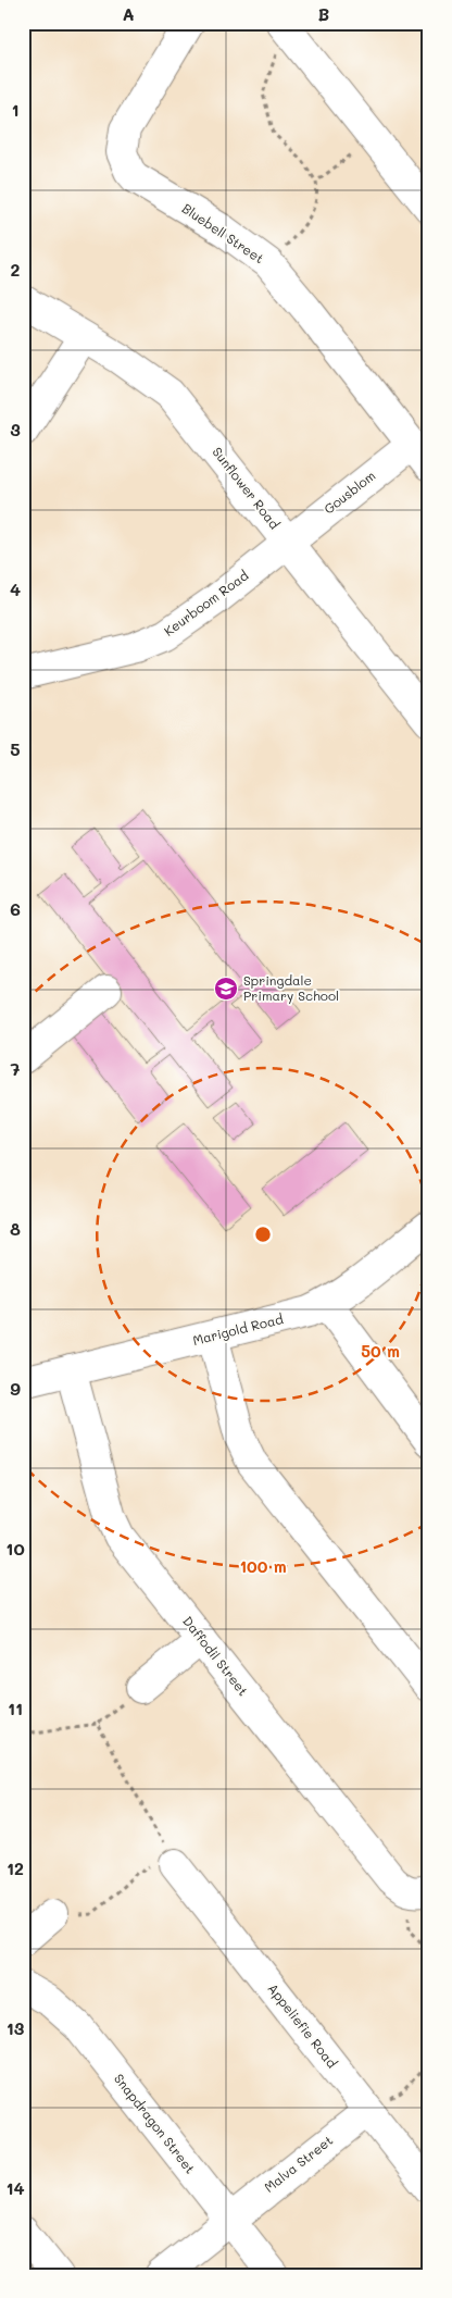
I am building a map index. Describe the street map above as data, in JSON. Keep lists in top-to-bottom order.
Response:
{
  "streets": {
    "street": [
      "Bluebell Street",
      "Sunflower Road",
      "Gousblom",
      "Keurboom Road",
      "Marigold Road",
      "Daffodil Street",
      "Appeliefie Road",
      "Snapdragon Street",
      "Malva Street"
    ]
  },
  "crossings": [
    ["Bluebell Street", "Gousblom"],
    ["Sunflower Road", "Gousblom"],
    ["Sunflower Road", "Keurboom Road"],
    ["Gousblom", "Keurboom Road"],
    ["Marigold Road", "Daffodil Street"],
    ["Appeliefie Road", "Malva Street"],
    ["Snapdragon Street", "Malva Street"]
  ],
  "places": {
    "school or university": ["Springdale Primary School"]
  },
  "grid": {
    "columns": ["A", "B"],
    "rows": [
      "1",
      "2",
      "3",
      "4",
      "5",
      "6",
      "7",
      "8",
      "9",
      "10",
      "11",
      "12",
      "13",
      "14"
    ]
  },
  "rings": ["50 m", "100 m"]
}
